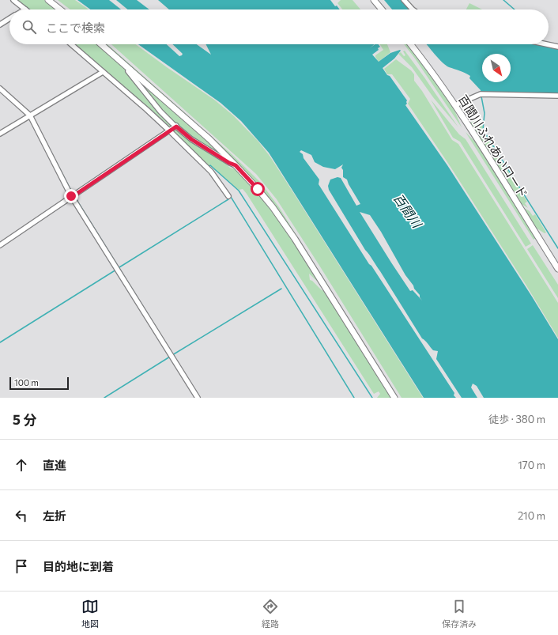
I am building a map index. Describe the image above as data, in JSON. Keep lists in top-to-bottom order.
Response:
{
  "streets": {
    "street": ["百間川ふれあいロード"]
  },
  "water": ["百間川"],
  "scale_bar": "100 m",
  "north": "bottom right",
  "page": {
    "search": "ここで検索",
    "scale": "100 m",
    "heading": ["5 分", "徒歩 · 380 m"],
    "list": [
      ["直進", "170 m"],
      ["左折", "210 m"],
      "目的地に到着"
    ],
    "nav": ["地図", "経路", "保存済み"]
  }
}
